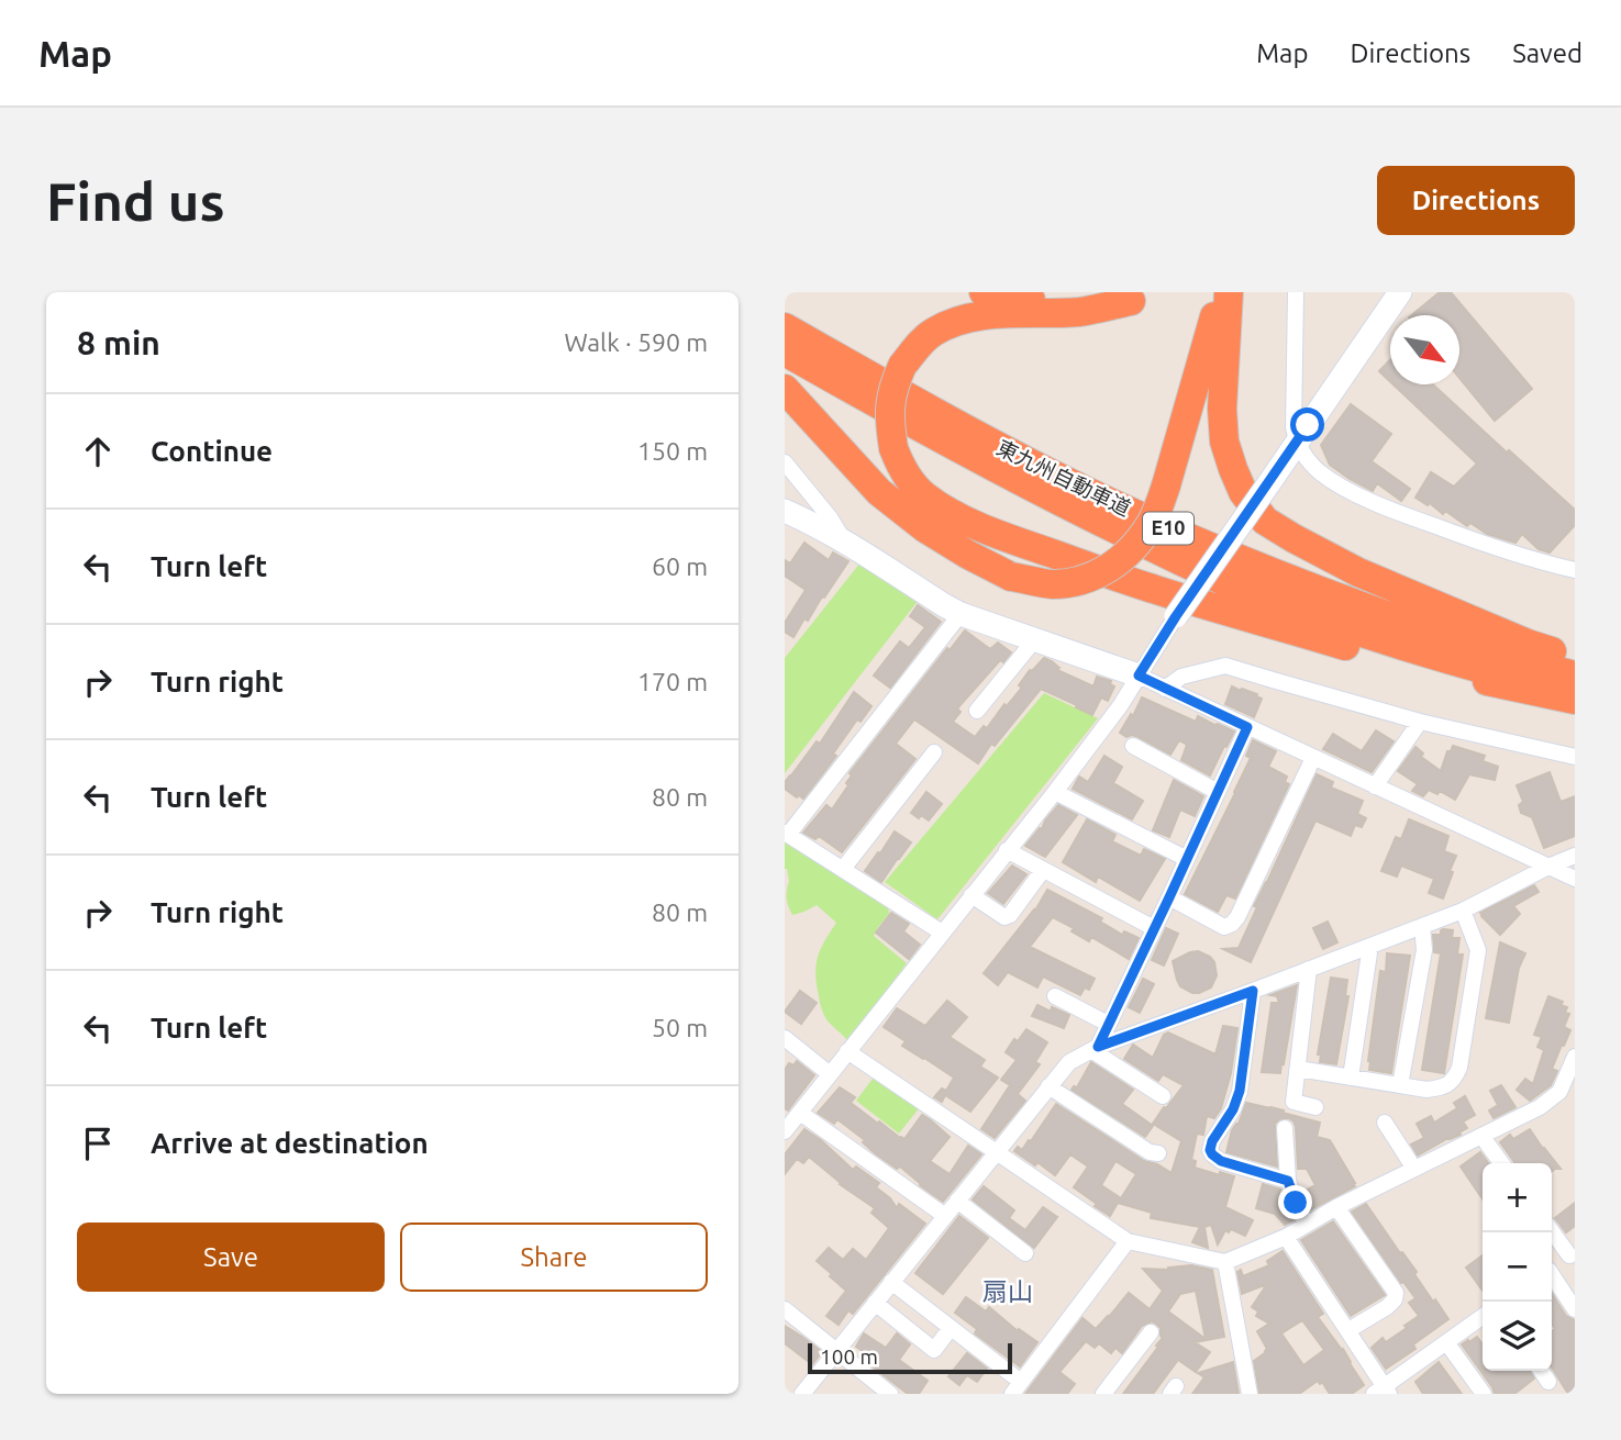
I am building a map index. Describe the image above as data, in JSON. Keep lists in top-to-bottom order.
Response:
{
  "streets": {
    "highway": ["東九州自動車道", "E10"]
  },
  "districts": ["扇山"],
  "scale_bar": "100 m",
  "north": "bottom right",
  "page": {
    "header": "Map",
    "nav": ["Map", "Directions", "Saved"],
    "buttons": [
      "Directions",
      ["Save", "Share"]
    ],
    "title": "Find us",
    "heading": ["8 min", "Walk · 590 m"],
    "list": [
      ["Continue", "150 m"],
      ["Turn left", "60 m"],
      ["Turn right", "170 m"],
      ["Turn left", "80 m"],
      ["Turn right", "80 m"],
      ["Turn left", "50 m"],
      "Arrive at destination"
    ],
    "map_buttons": ["+", "−"],
    "scale": "100 m"
  }
}
